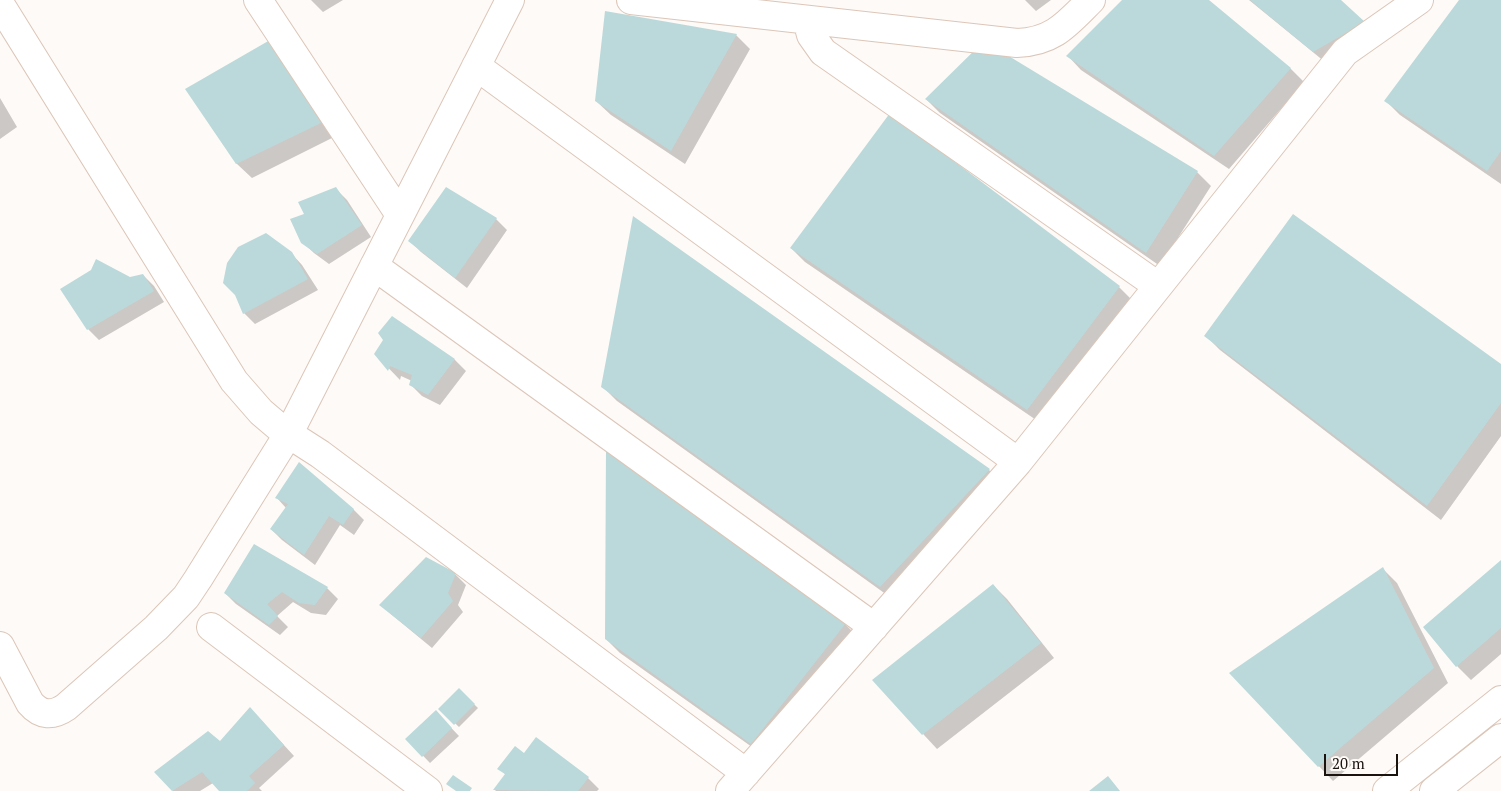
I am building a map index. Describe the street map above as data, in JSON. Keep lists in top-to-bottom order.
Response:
{
  "scale_bar": "20 m"
}
